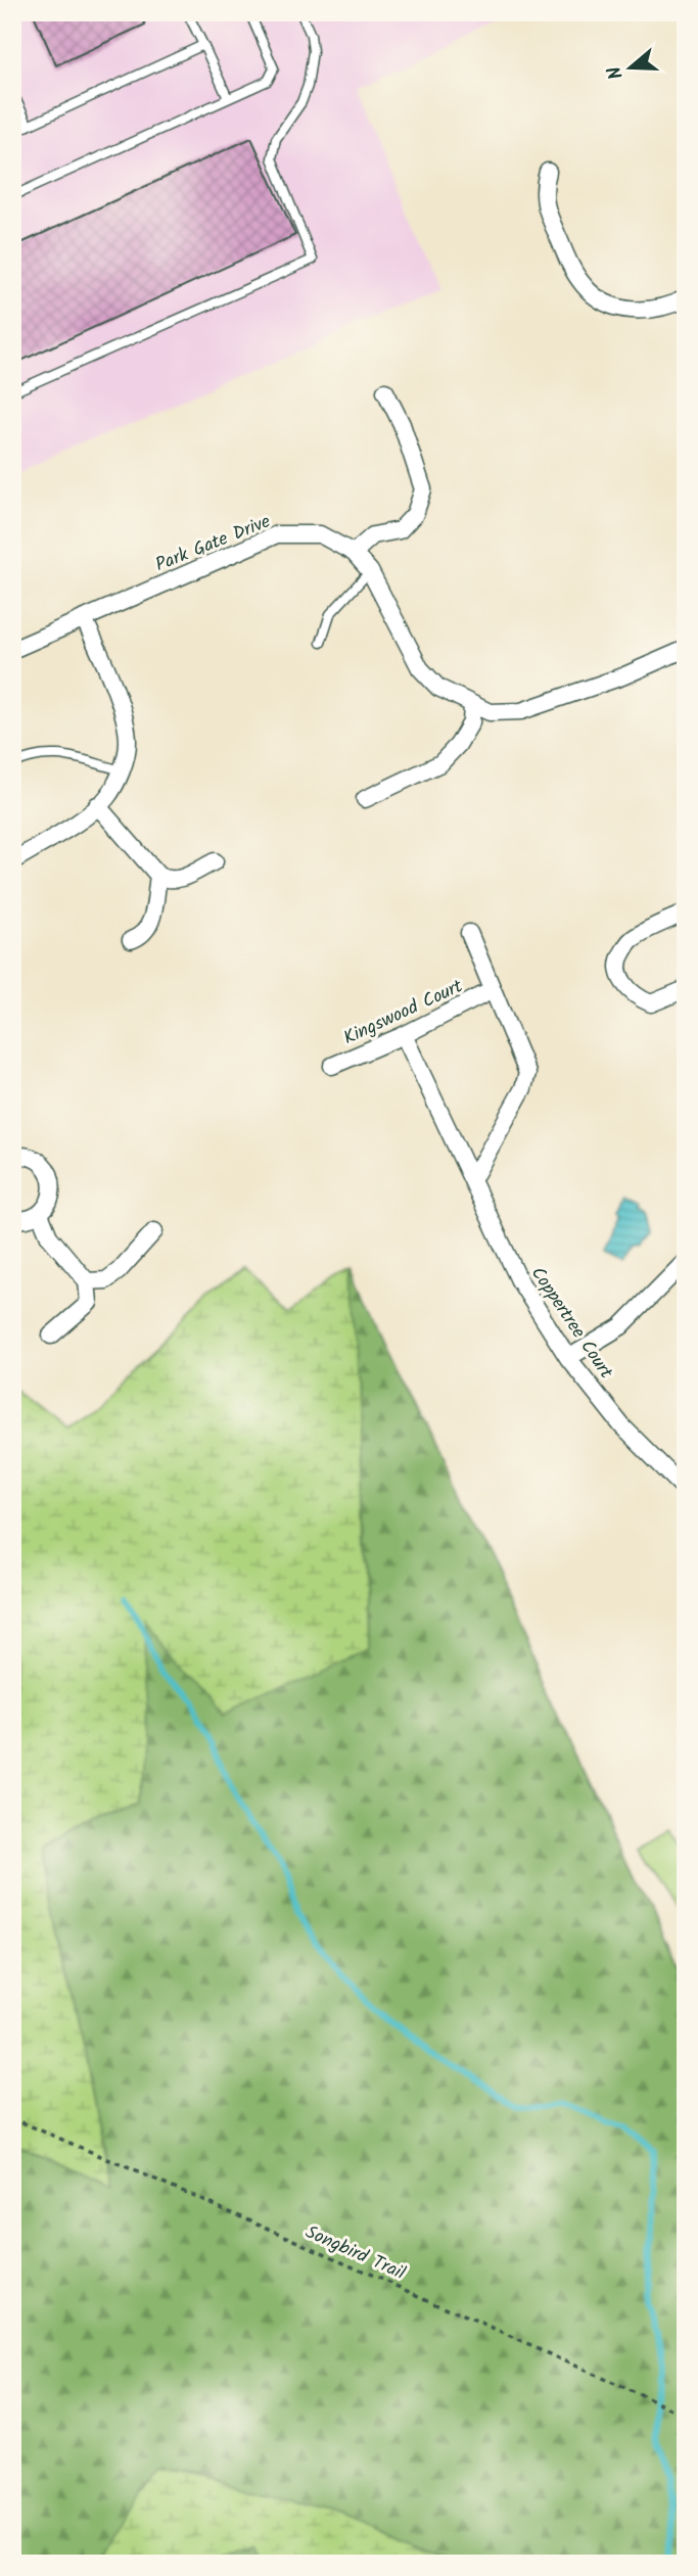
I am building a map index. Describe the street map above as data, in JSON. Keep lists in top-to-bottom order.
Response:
{
  "streets": {
    "street": ["Park Gate Drive", "Kingswood Court", "Coppertree Court"],
    "path": ["Songbird Trail"]
  },
  "crossings": [
    ["Kingswood Court", "Coppertree Court"]
  ],
  "north": "left"
}
